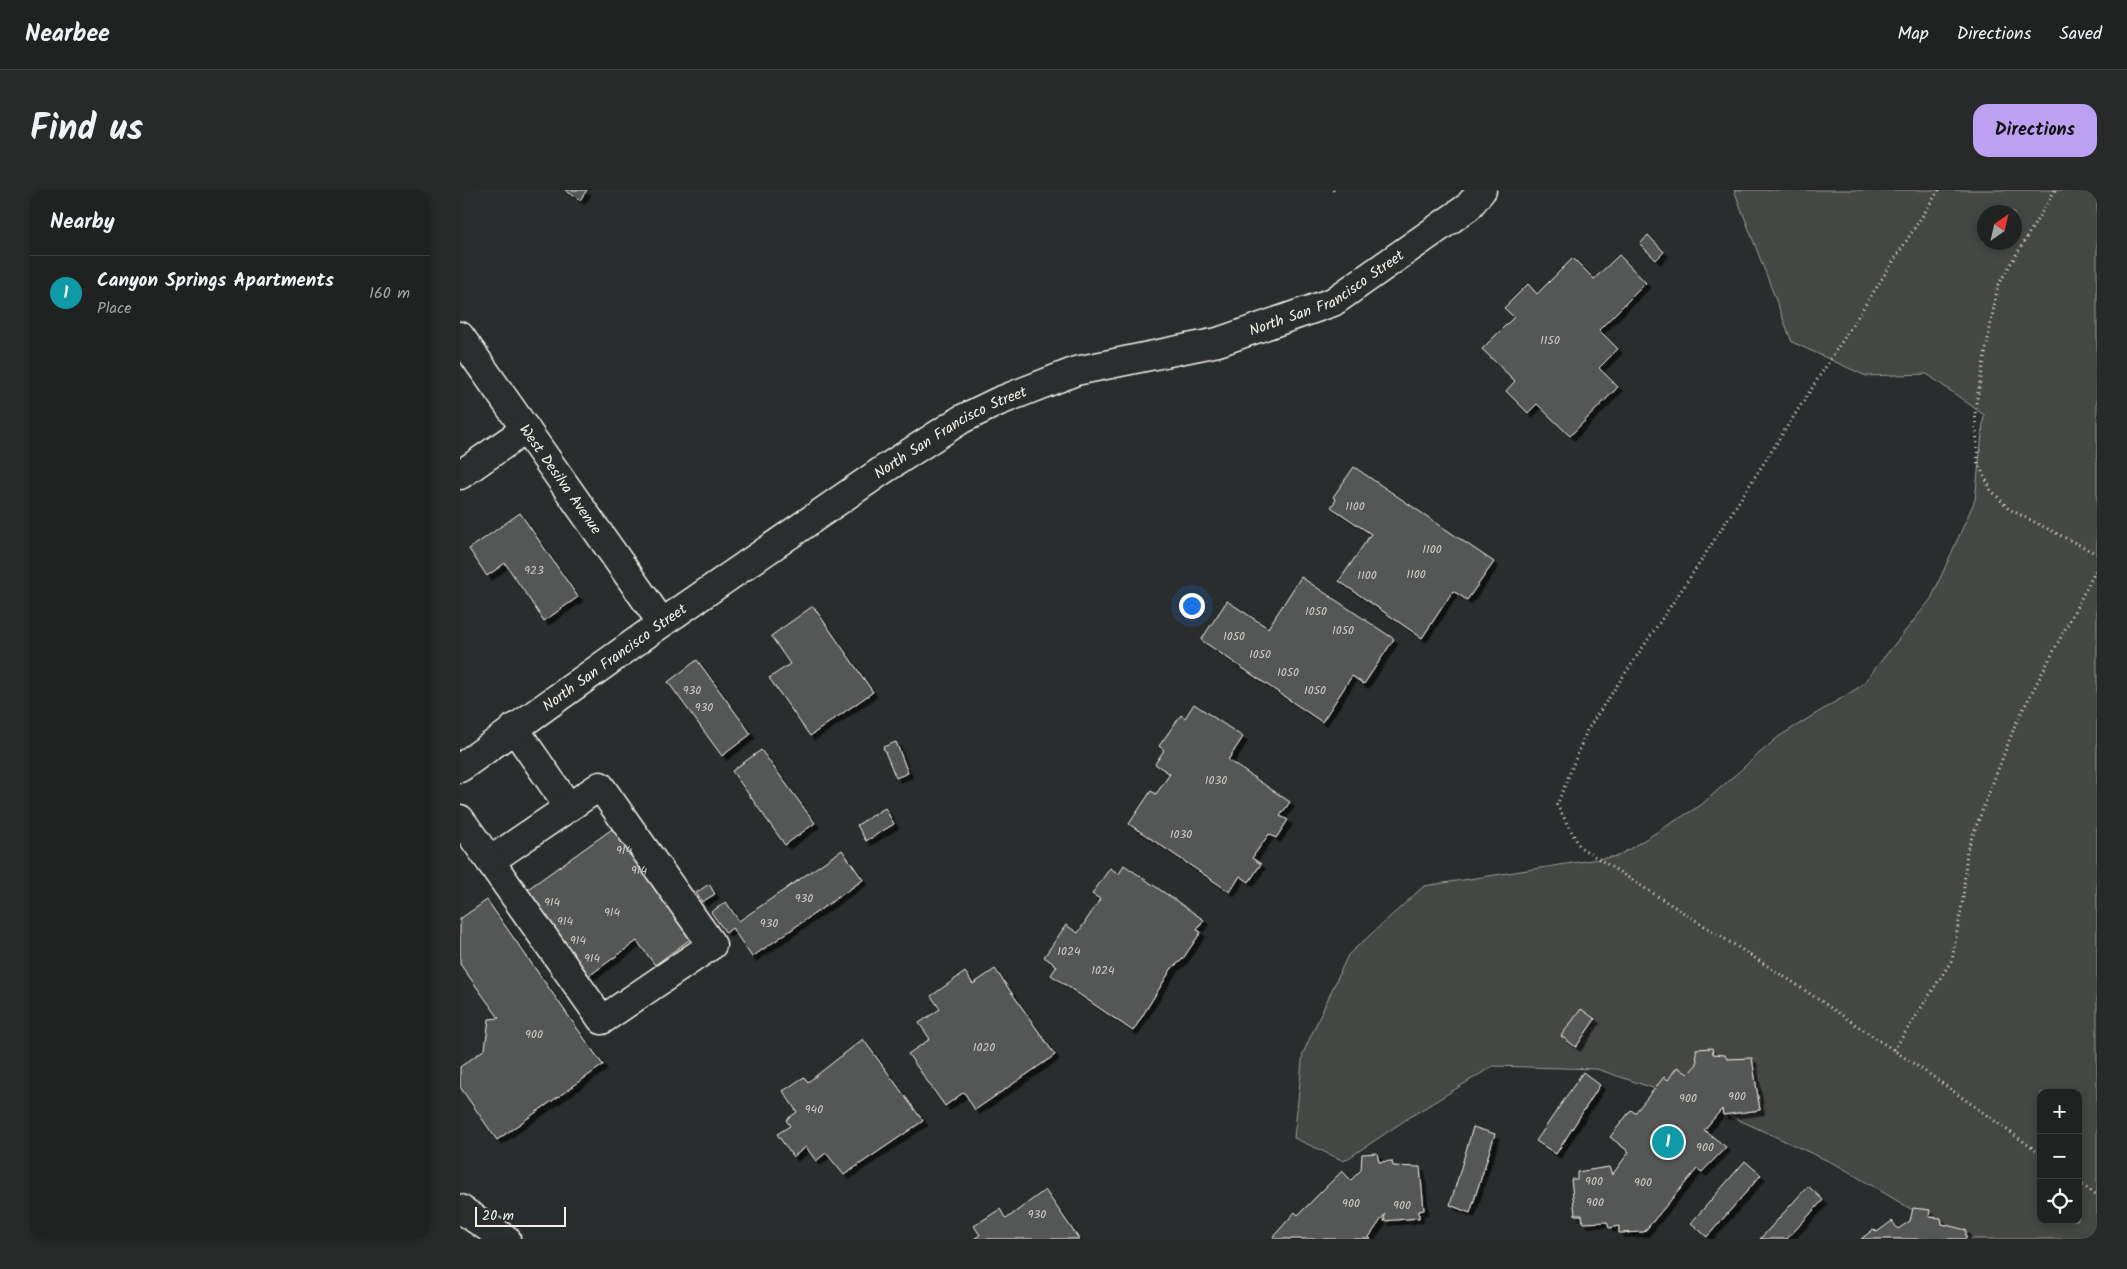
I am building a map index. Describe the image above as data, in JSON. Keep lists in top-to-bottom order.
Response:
{
  "streets": {
    "street": ["North San Francisco Street", "West Desilva Avenue"]
  },
  "crossings": [
    ["North San Francisco Street", "West Desilva Avenue"]
  ],
  "house_numbers": [
    "1150",
    "1100",
    "1100",
    "923",
    "1100",
    "1100",
    "1050",
    "1050",
    "1050",
    "1050",
    "1050",
    "930",
    "1050",
    "930",
    "1030",
    "1030",
    "914",
    "914",
    "930",
    "914",
    "914",
    "914",
    "930",
    "914",
    "1024",
    "914",
    "1024",
    "900",
    "1020",
    "900",
    "900",
    "940",
    "900",
    "900",
    "900",
    "900",
    "900",
    "900",
    "930"
  ],
  "scale_bar": "20 m",
  "north": "top right",
  "page": {
    "header": "Nearbee",
    "nav": ["Map", "Directions", "Saved"],
    "title": "Find us",
    "buttons": "Directions",
    "heading": "Nearby",
    "list": [
      {
        "mark": "1",
        "name": "Canyon Springs Apartments",
        "note": "Place",
        "value": "160 m"
      }
    ],
    "map_buttons": ["+", "−"],
    "pins": "1",
    "scale": "20 m"
  }
}
